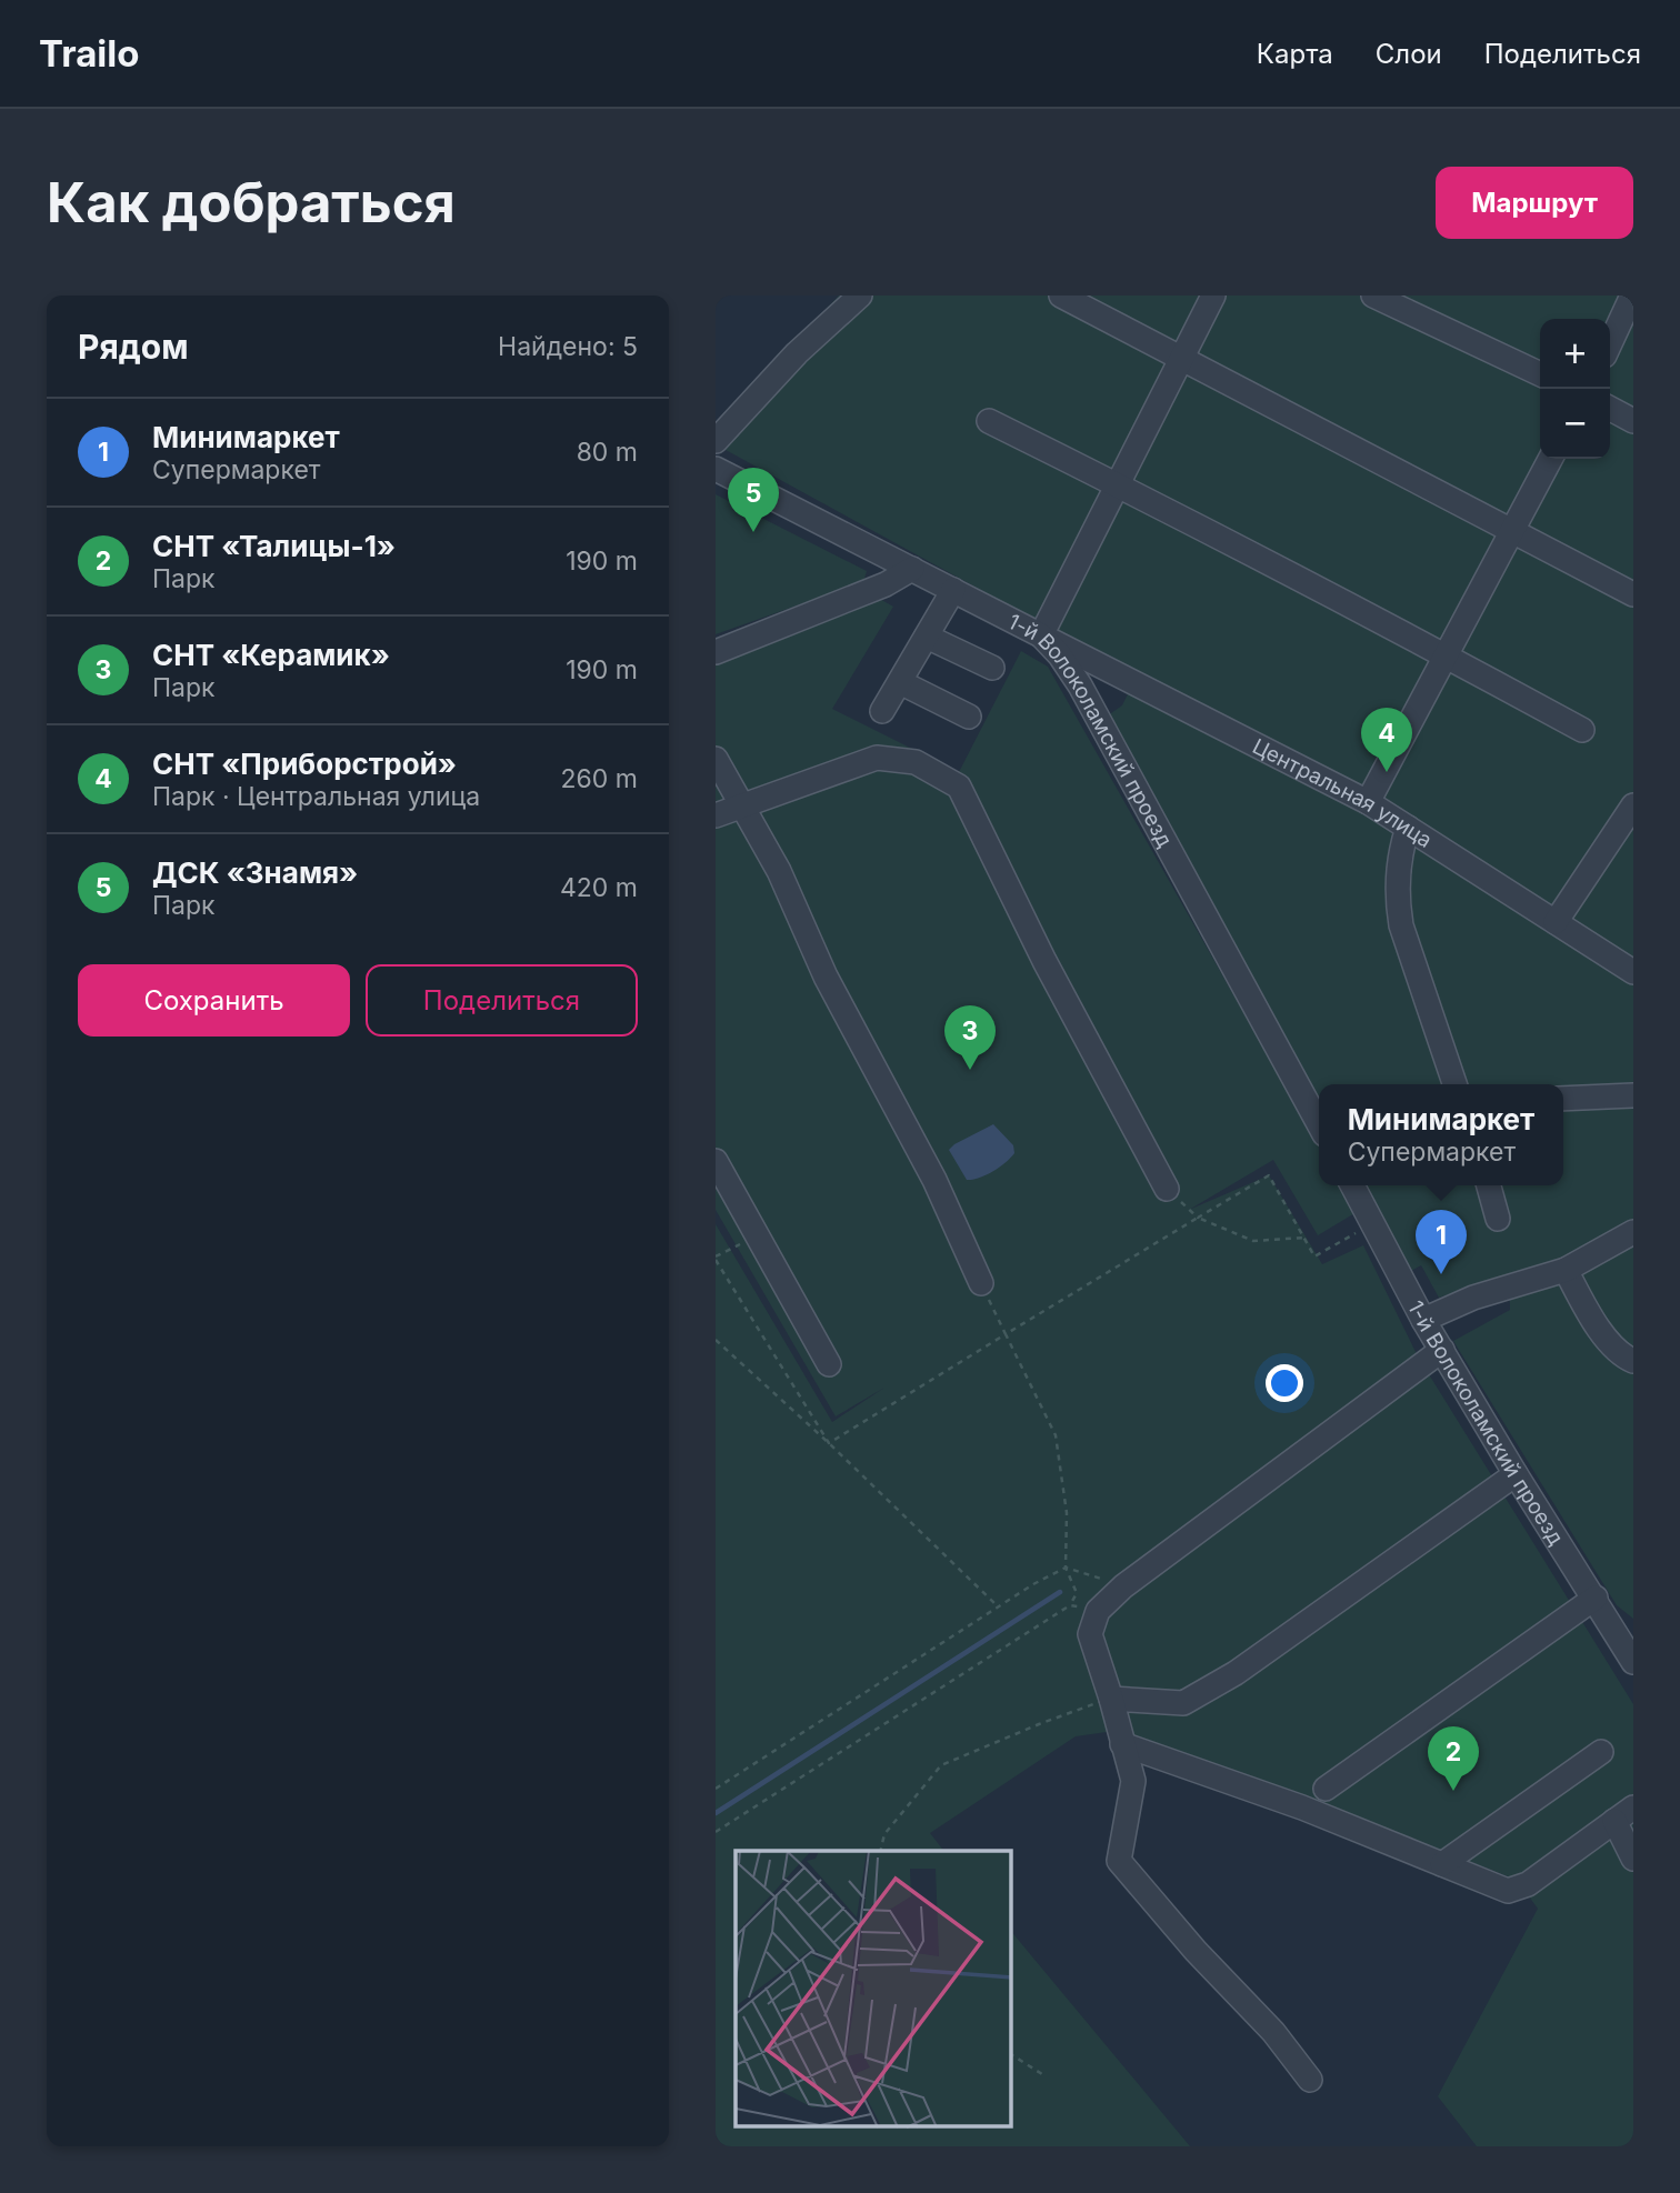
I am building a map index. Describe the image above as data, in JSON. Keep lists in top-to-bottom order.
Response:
{
  "streets": {
    "street": ["1-й Волоколамский проезд", "Центральная улица"]
  },
  "crossings": [
    ["1-й Волоколамский проезд", "Центральная улица"]
  ],
  "page": {
    "header": "Trailo",
    "nav": ["Карта", "Слои", "Поделиться"],
    "buttons": [
      "Маршрут",
      ["Сохранить", "Поделиться"]
    ],
    "title": "Как добраться",
    "heading": ["Рядом", "Найдено: 5"],
    "map_buttons": ["+", "−"],
    "list": [
      {
        "mark": "1",
        "name": "Минимаркет",
        "note": "Супермаркет",
        "value": "80 m"
      },
      {
        "mark": "2",
        "name": "СНТ «Талицы-1»",
        "note": "Парк",
        "value": "190 m"
      },
      {
        "mark": "3",
        "name": "СНТ «Керамик»",
        "note": "Парк",
        "value": "190 m"
      },
      {
        "mark": "4",
        "name": "СНТ «Приборстрой»",
        "note": "Парк · Центральная улица",
        "value": "260 m"
      },
      {
        "mark": "5",
        "name": "ДСК «Знамя»",
        "note": "Парк",
        "value": "420 m"
      }
    ],
    "pins": [
      "5",
      "4",
      "3",
      "1",
      "2"
    ],
    "popup": ["Минимаркет", "Супермаркет"]
  }
}
